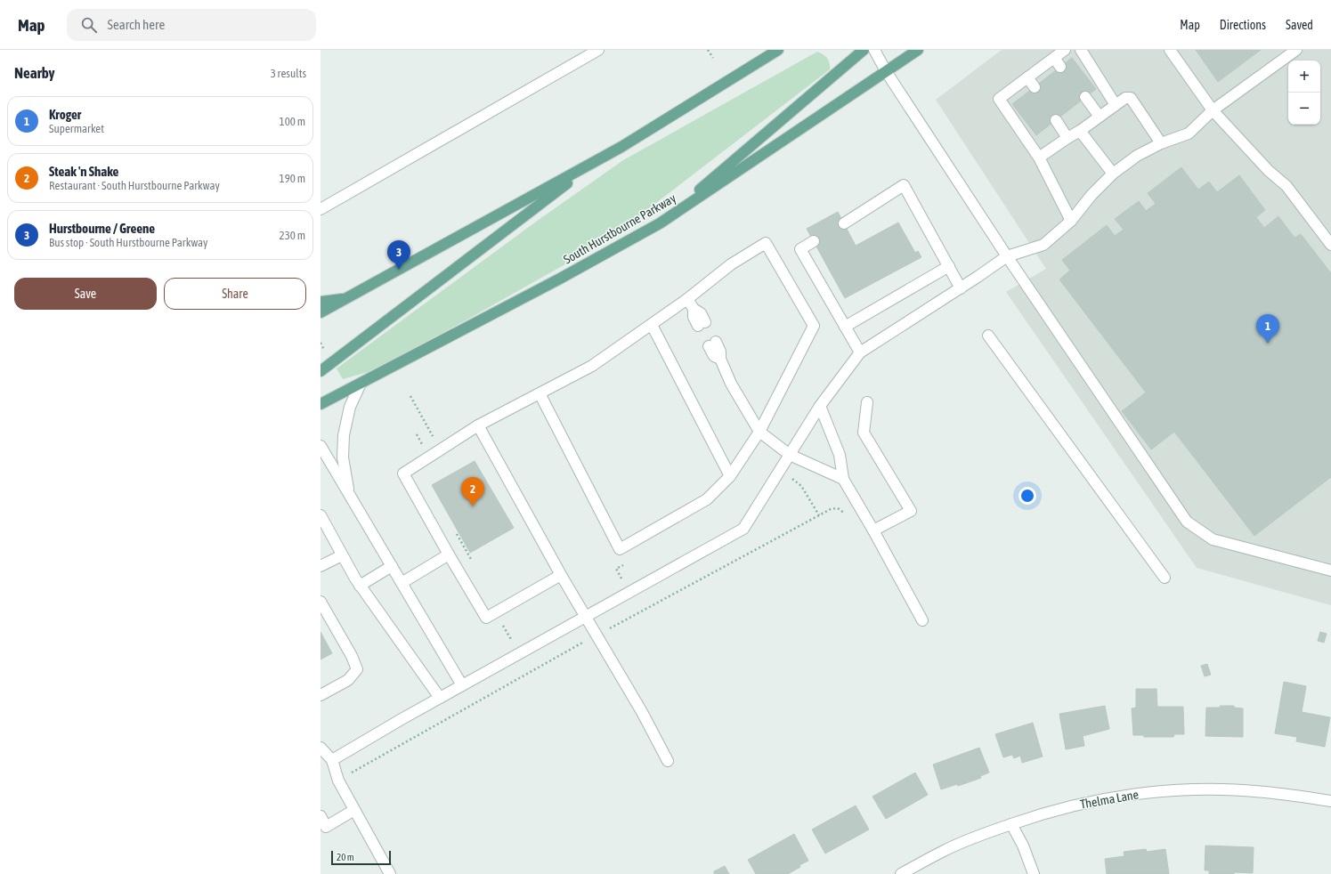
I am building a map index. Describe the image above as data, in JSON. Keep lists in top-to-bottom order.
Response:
{
  "streets": {
    "main road": ["South Hurstbourne Parkway"],
    "street": ["Thelma Lane"]
  },
  "scale_bar": "20 m",
  "page": {
    "header": "Map",
    "search": "Search here",
    "nav": ["Map", "Directions", "Saved"],
    "heading": ["Nearby", "3 results"],
    "map_buttons": ["+", "−"],
    "list": [
      {
        "mark": "1",
        "name": "Kroger",
        "note": "Supermarket",
        "value": "100 m"
      },
      {
        "mark": "2",
        "name": "Steak 'n Shake",
        "note": "Restaurant · South Hurstbourne Parkway",
        "value": "190 m"
      },
      {
        "mark": "3",
        "name": "Hurstbourne / Greene",
        "note": "Bus stop · South Hurstbourne Parkway",
        "value": "230 m"
      }
    ],
    "pins": ["3", "1", "2"],
    "buttons": ["Save", "Share"],
    "scale": "20 m"
  }
}
